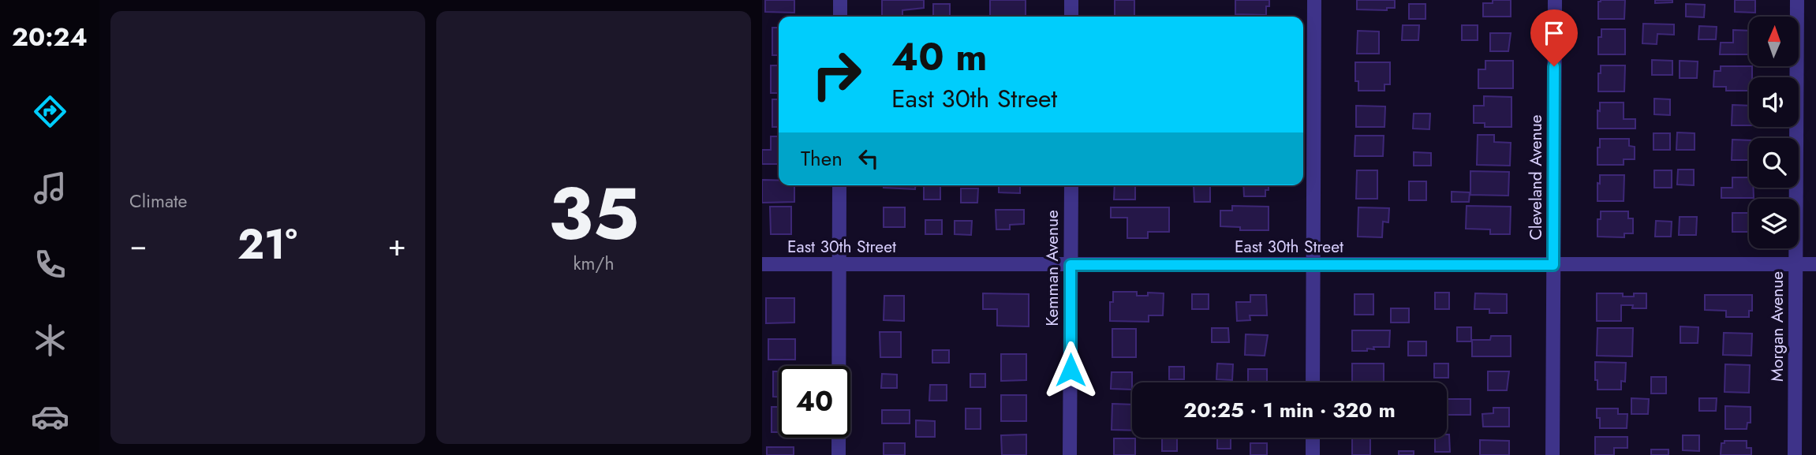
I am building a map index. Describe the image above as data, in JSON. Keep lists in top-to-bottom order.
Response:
{
  "streets": {
    "street": [
      "Cleveland Avenue",
      "East 30th Street",
      "Kemman Avenue",
      "Morgan Avenue"
    ]
  },
  "crossings": [
    ["Cleveland Avenue", "East 30th Street"],
    ["East 30th Street", "Kemman Avenue"],
    ["East 30th Street", "Morgan Avenue"]
  ],
  "north": "top",
  "page": {
    "tabs": "20:24",
    "tile": [
      "Climate",
      ["35", "km/h"]
    ],
    "turn": ["40 m", "East 30th Street"],
    "then": "Then",
    "heat": ["−", "21°", "+"],
    "limit": "40",
    "trip": "20:25 · 1 min · 320 m"
  }
}
